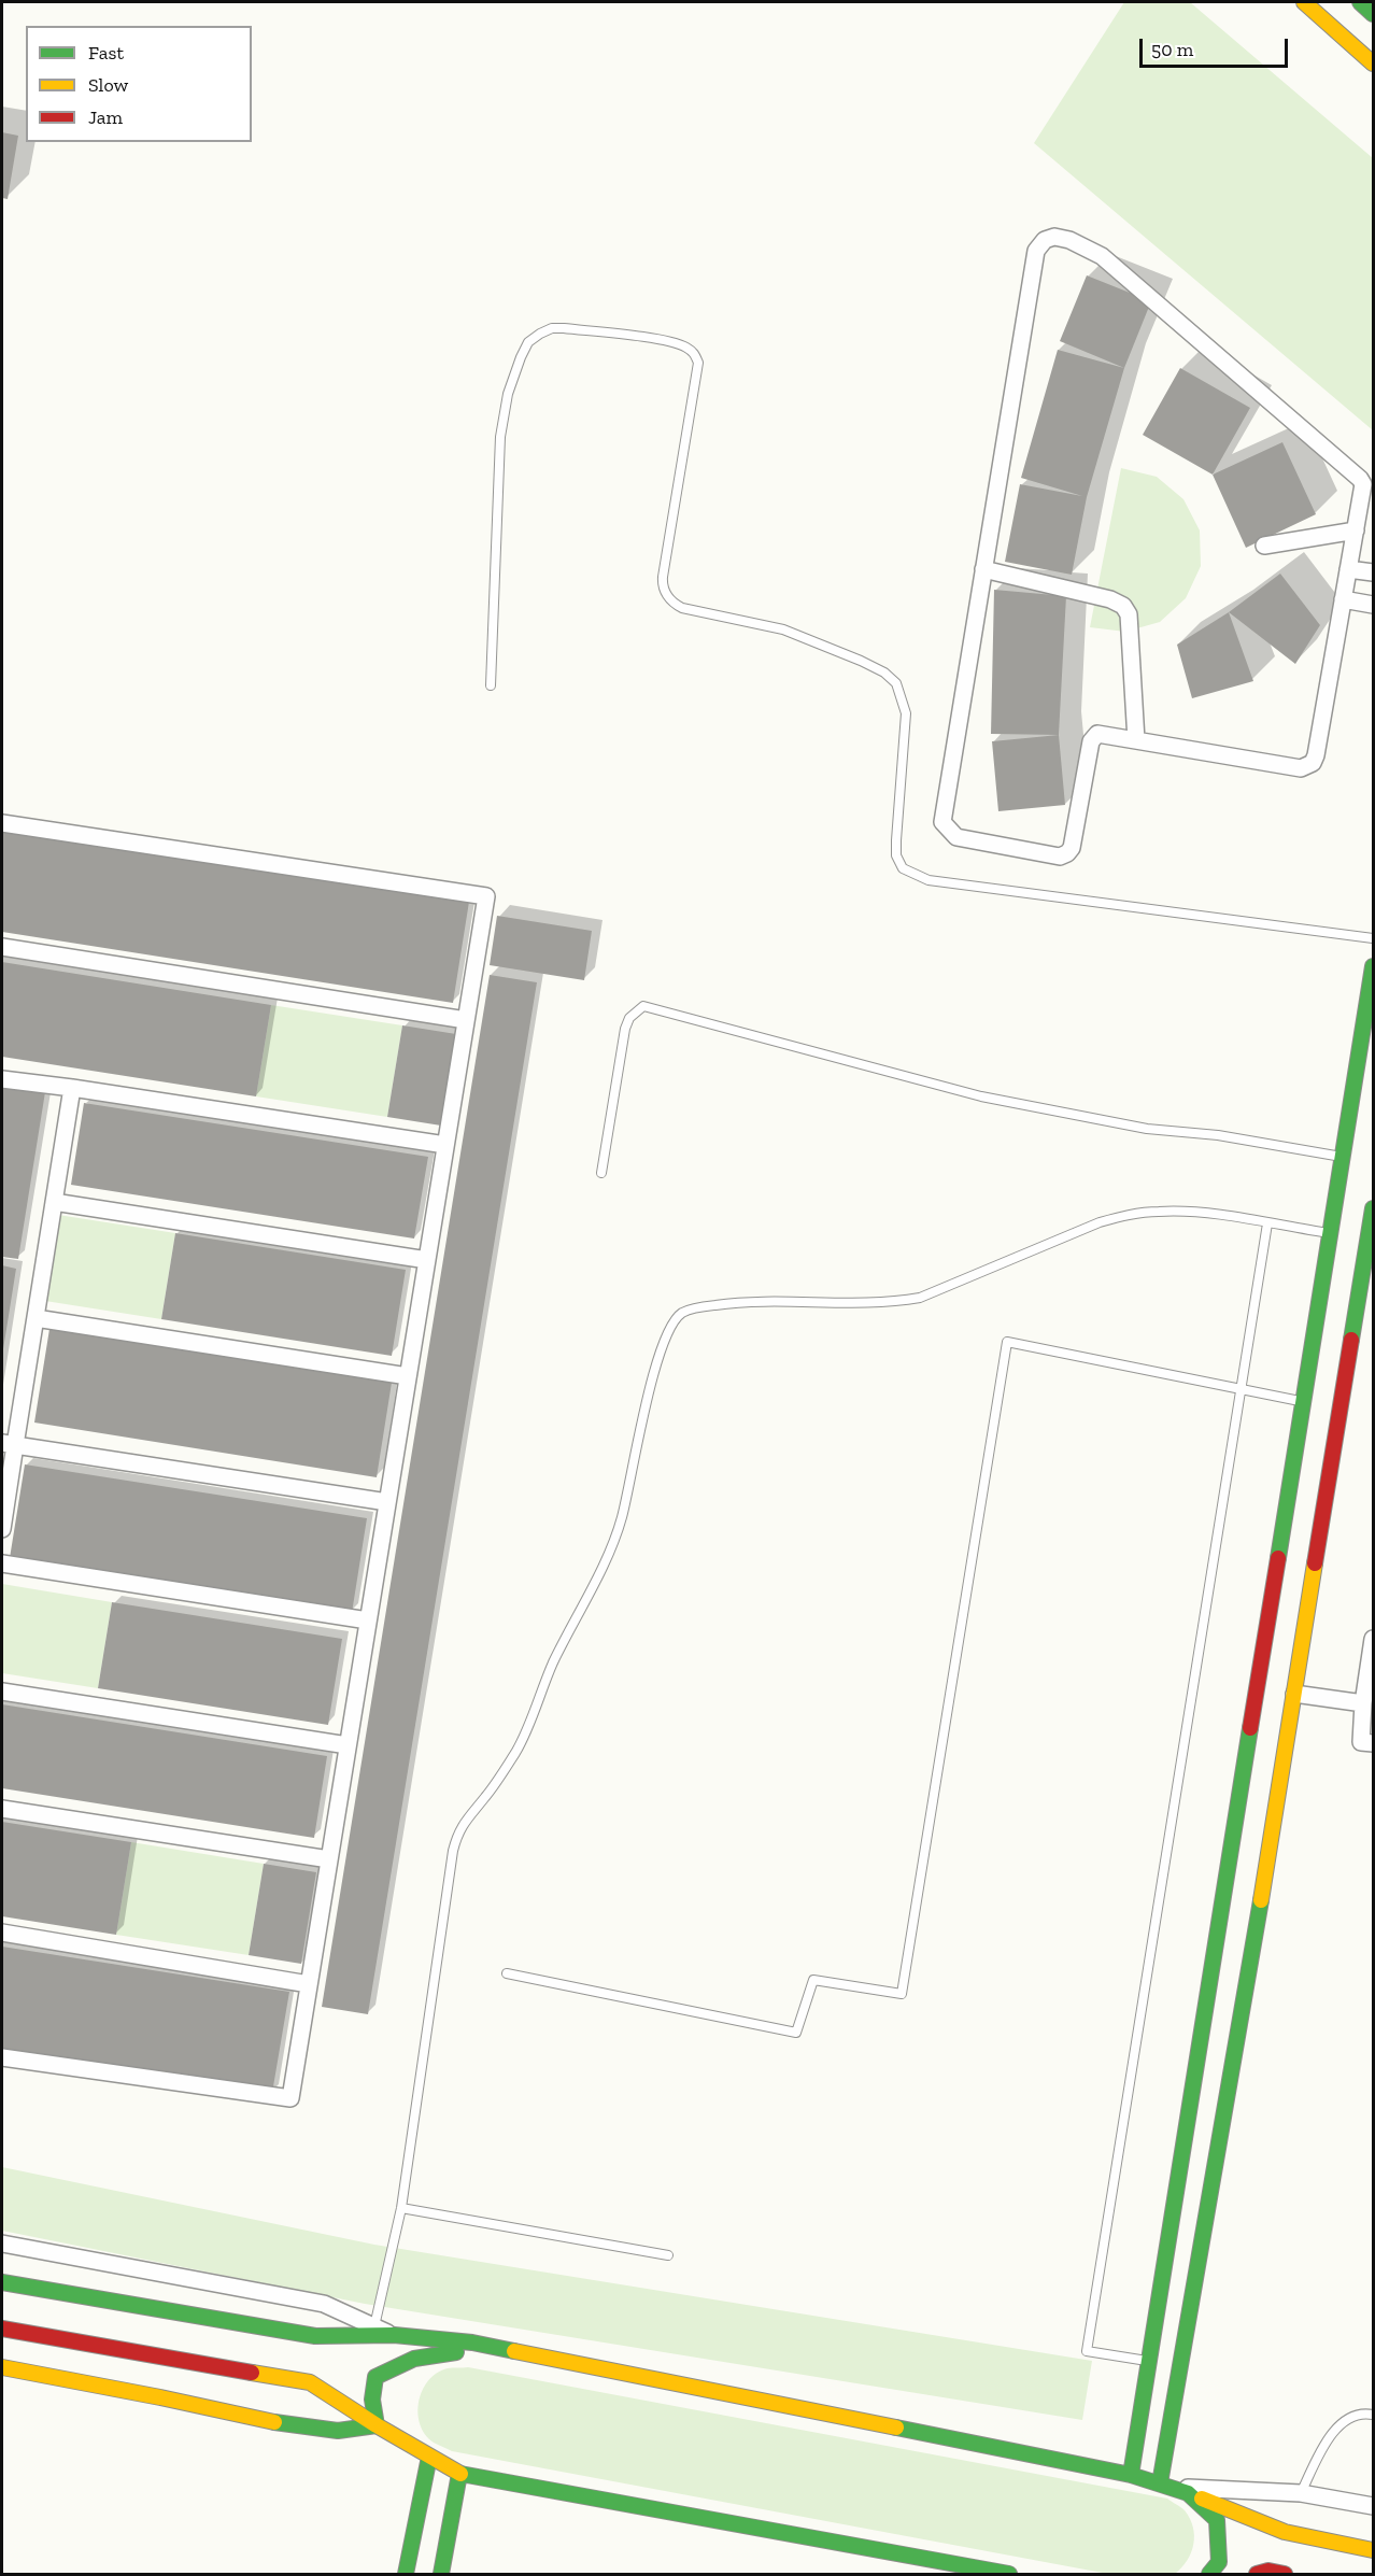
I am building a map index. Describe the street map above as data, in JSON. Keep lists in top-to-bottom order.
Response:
{
  "legend": ["Fast", "Slow", "Jam"],
  "scale_bar": "50 m"
}
